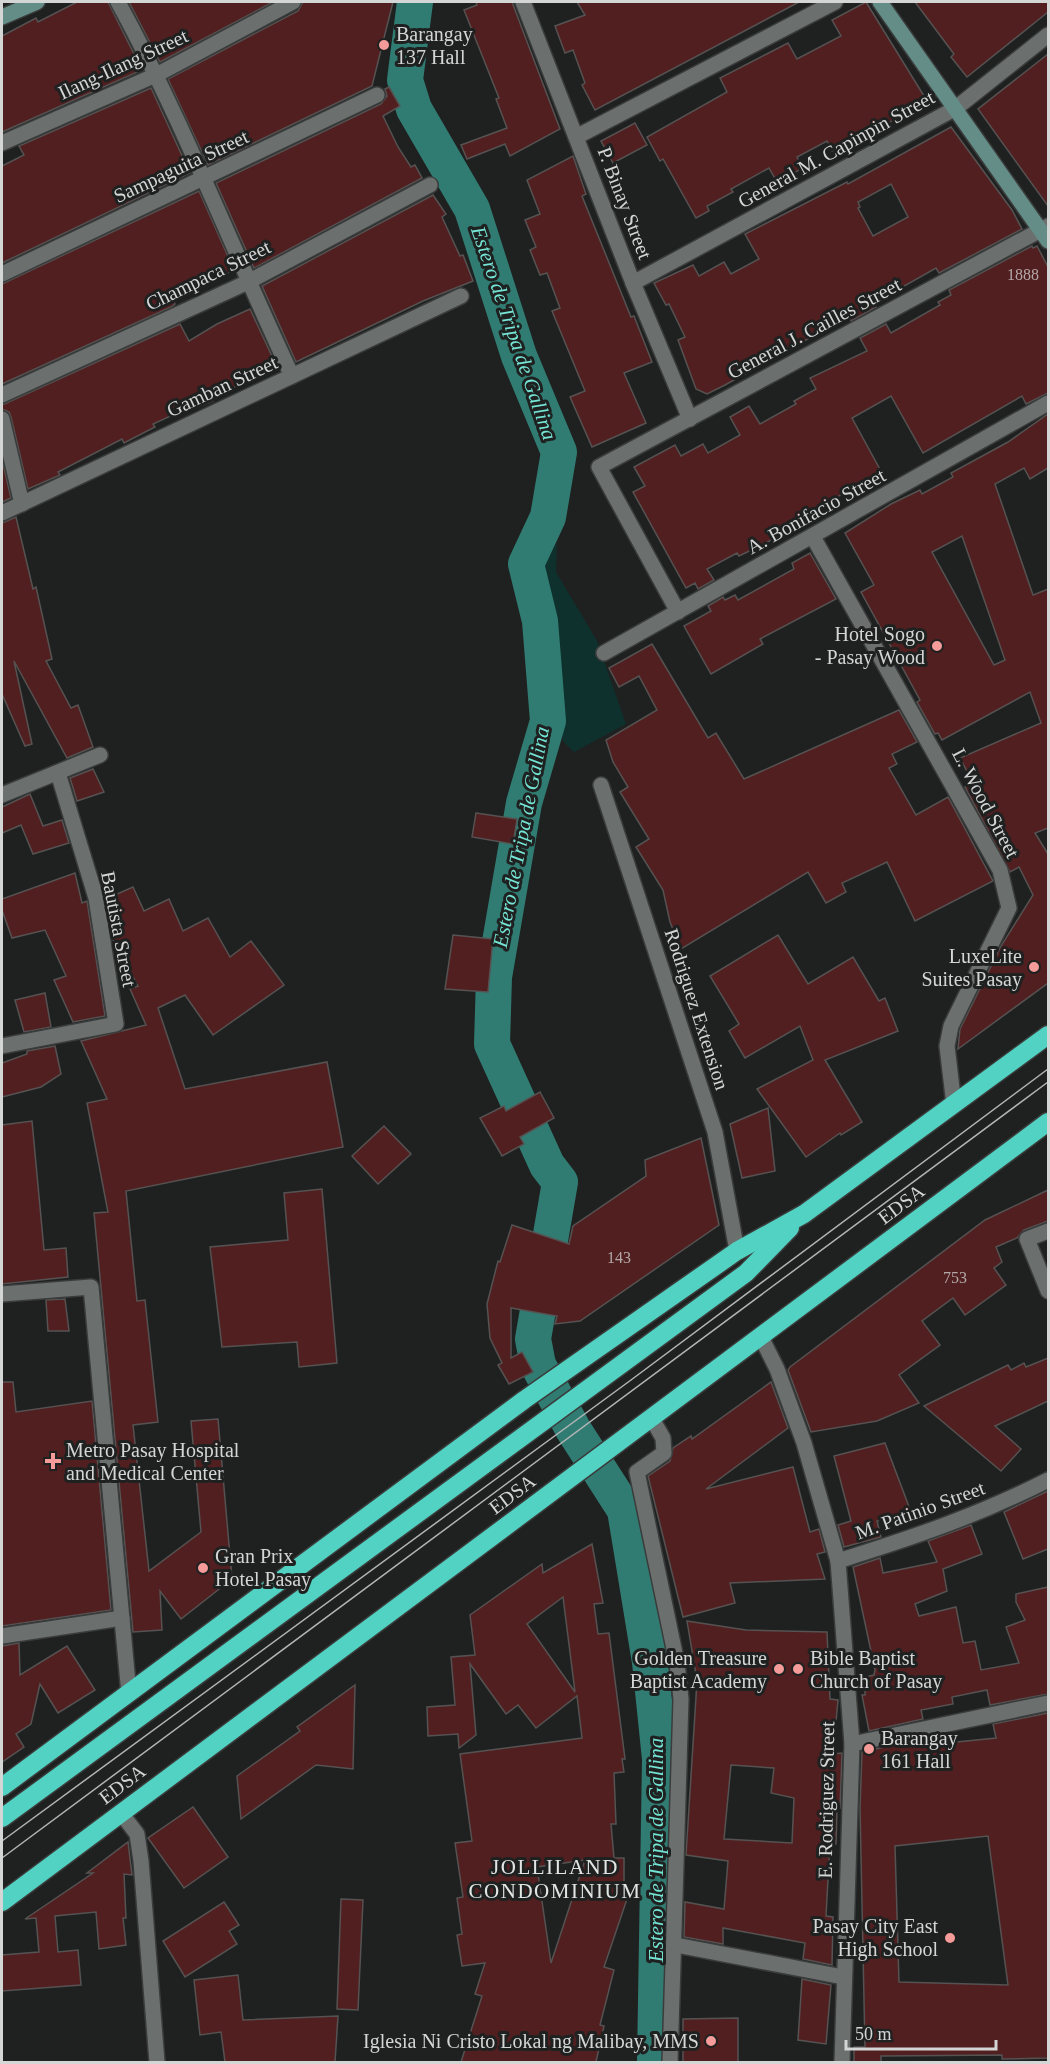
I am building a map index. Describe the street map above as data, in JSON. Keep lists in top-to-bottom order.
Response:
{
  "streets": {
    "highway": ["EDSA"],
    "street": [
      "Ilang-Ilang Street",
      "General M. Capinpin Street",
      "Sampaguita Street",
      "P. Binay Street",
      "Champaca Street",
      "General J. Cailles Street",
      "Gamban Street",
      "A. Bonifacio Street",
      "L. Wood Street",
      "Bautista Street",
      "Rodriguez Extension",
      "M. Patinio Street",
      "E. Rodriguez Street"
    ]
  },
  "crossings": [
    ["General M. Capinpin Street", "P. Binay Street"],
    ["P. Binay Street", "General J. Cailles Street"],
    ["General J. Cailles Street", "A. Bonifacio Street"],
    ["A. Bonifacio Street", "L. Wood Street"],
    ["EDSA", "E. Rodriguez Street"],
    ["M. Patinio Street", "E. Rodriguez Street"]
  ],
  "districts": ["JOLLILAND CONDOMINIUM"],
  "water": ["Estero de Tripa de Gallina"],
  "places": {
    "other": [
      "Barangay 137 Hall",
      "Hotel Sogo - Pasay Wood",
      "LuxeLite Suites Pasay",
      "Gran Prix Hotel Pasay",
      "Golden Treasure Baptist Academy",
      "Bible Baptist Church of Pasay",
      "Barangay 161 Hall",
      "Pasay City East High School",
      "Iglesia Ni Cristo Lokal ng Malibay, MMS"
    ],
    "health": ["Metro Pasay Hospital and Medical Center"]
  },
  "house_numbers": ["1888", "143", "753"],
  "scale_bar": "50 m"
}
